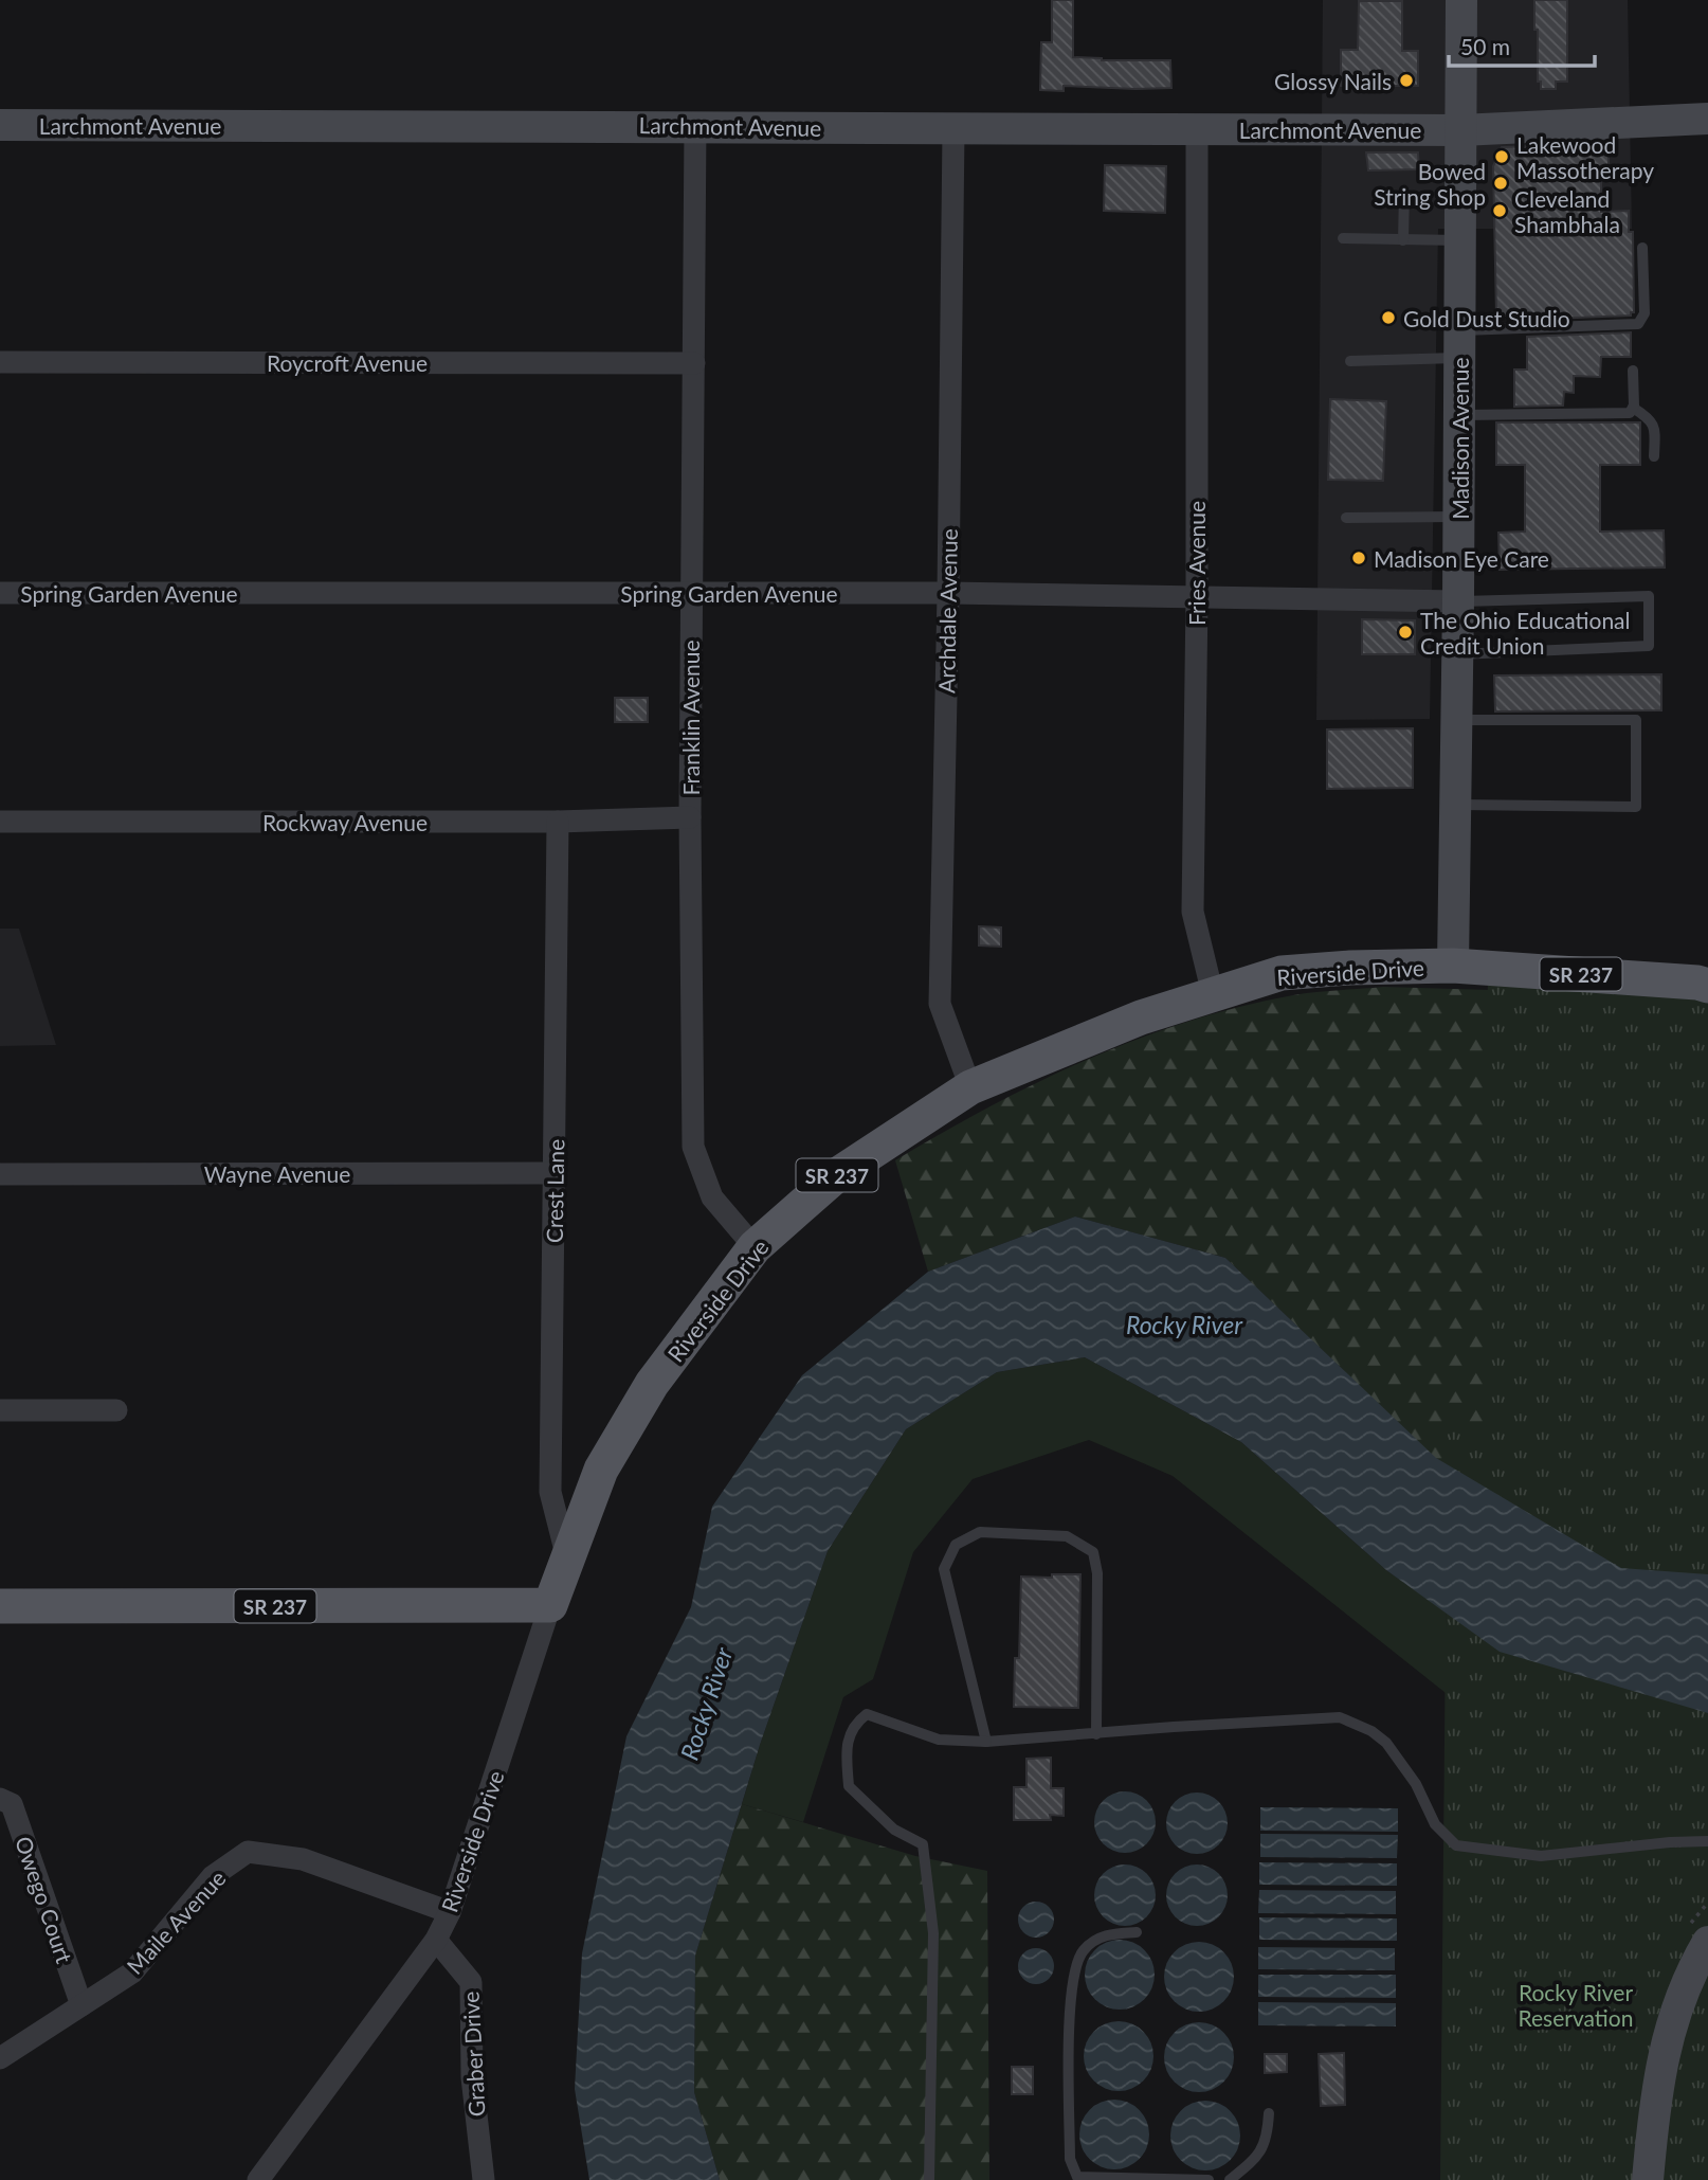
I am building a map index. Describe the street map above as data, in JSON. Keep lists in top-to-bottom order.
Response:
{
  "streets": {
    "main road": ["Riverside Drive", "SR 237"],
    "street": [
      "Larchmont Avenue",
      "Roycroft Avenue",
      "Madison Avenue",
      "Fries Avenue",
      "Spring Garden Avenue",
      "Archdale Avenue",
      "Franklin Avenue",
      "Rockway Avenue",
      "Wayne Avenue",
      "Crest Lane",
      "Owego Court",
      "Maile Avenue",
      "Graber Drive"
    ]
  },
  "crossings": [
    ["Larchmont Avenue", "Madison Avenue"],
    ["Larchmont Avenue", "Fries Avenue"],
    ["Larchmont Avenue", "Archdale Avenue"],
    ["Larchmont Avenue", "Franklin Avenue"],
    ["Roycroft Avenue", "Franklin Avenue"],
    ["Madison Avenue", "Spring Garden Avenue"],
    ["Madison Avenue", "Riverside Drive"],
    ["Fries Avenue", "Spring Garden Avenue"],
    ["Fries Avenue", "Riverside Drive"],
    ["Spring Garden Avenue", "Archdale Avenue"],
    ["Spring Garden Avenue", "Franklin Avenue"],
    ["Archdale Avenue", "Riverside Drive"],
    ["Franklin Avenue", "Rockway Avenue"],
    ["Franklin Avenue", "Riverside Drive"],
    ["Rockway Avenue", "Crest Lane"],
    ["Riverside Drive", "SR 237"],
    ["Riverside Drive", "Crest Lane"],
    ["Riverside Drive", "Maile Avenue"],
    ["Riverside Drive", "Graber Drive"],
    ["Wayne Avenue", "Crest Lane"],
    ["Owego Court", "Maile Avenue"]
  ],
  "water": ["Rocky River"],
  "parks": ["Rocky River Reservation"],
  "places": [
    "Glossy Nails",
    "Lakewood Massotherapy",
    "Bowed String Shop",
    "Cleveland Shambhala",
    "Gold Dust Studio",
    "Madison Eye Care",
    "The Ohio Educational Credit Union"
  ],
  "scale_bar": "50 m"
}
